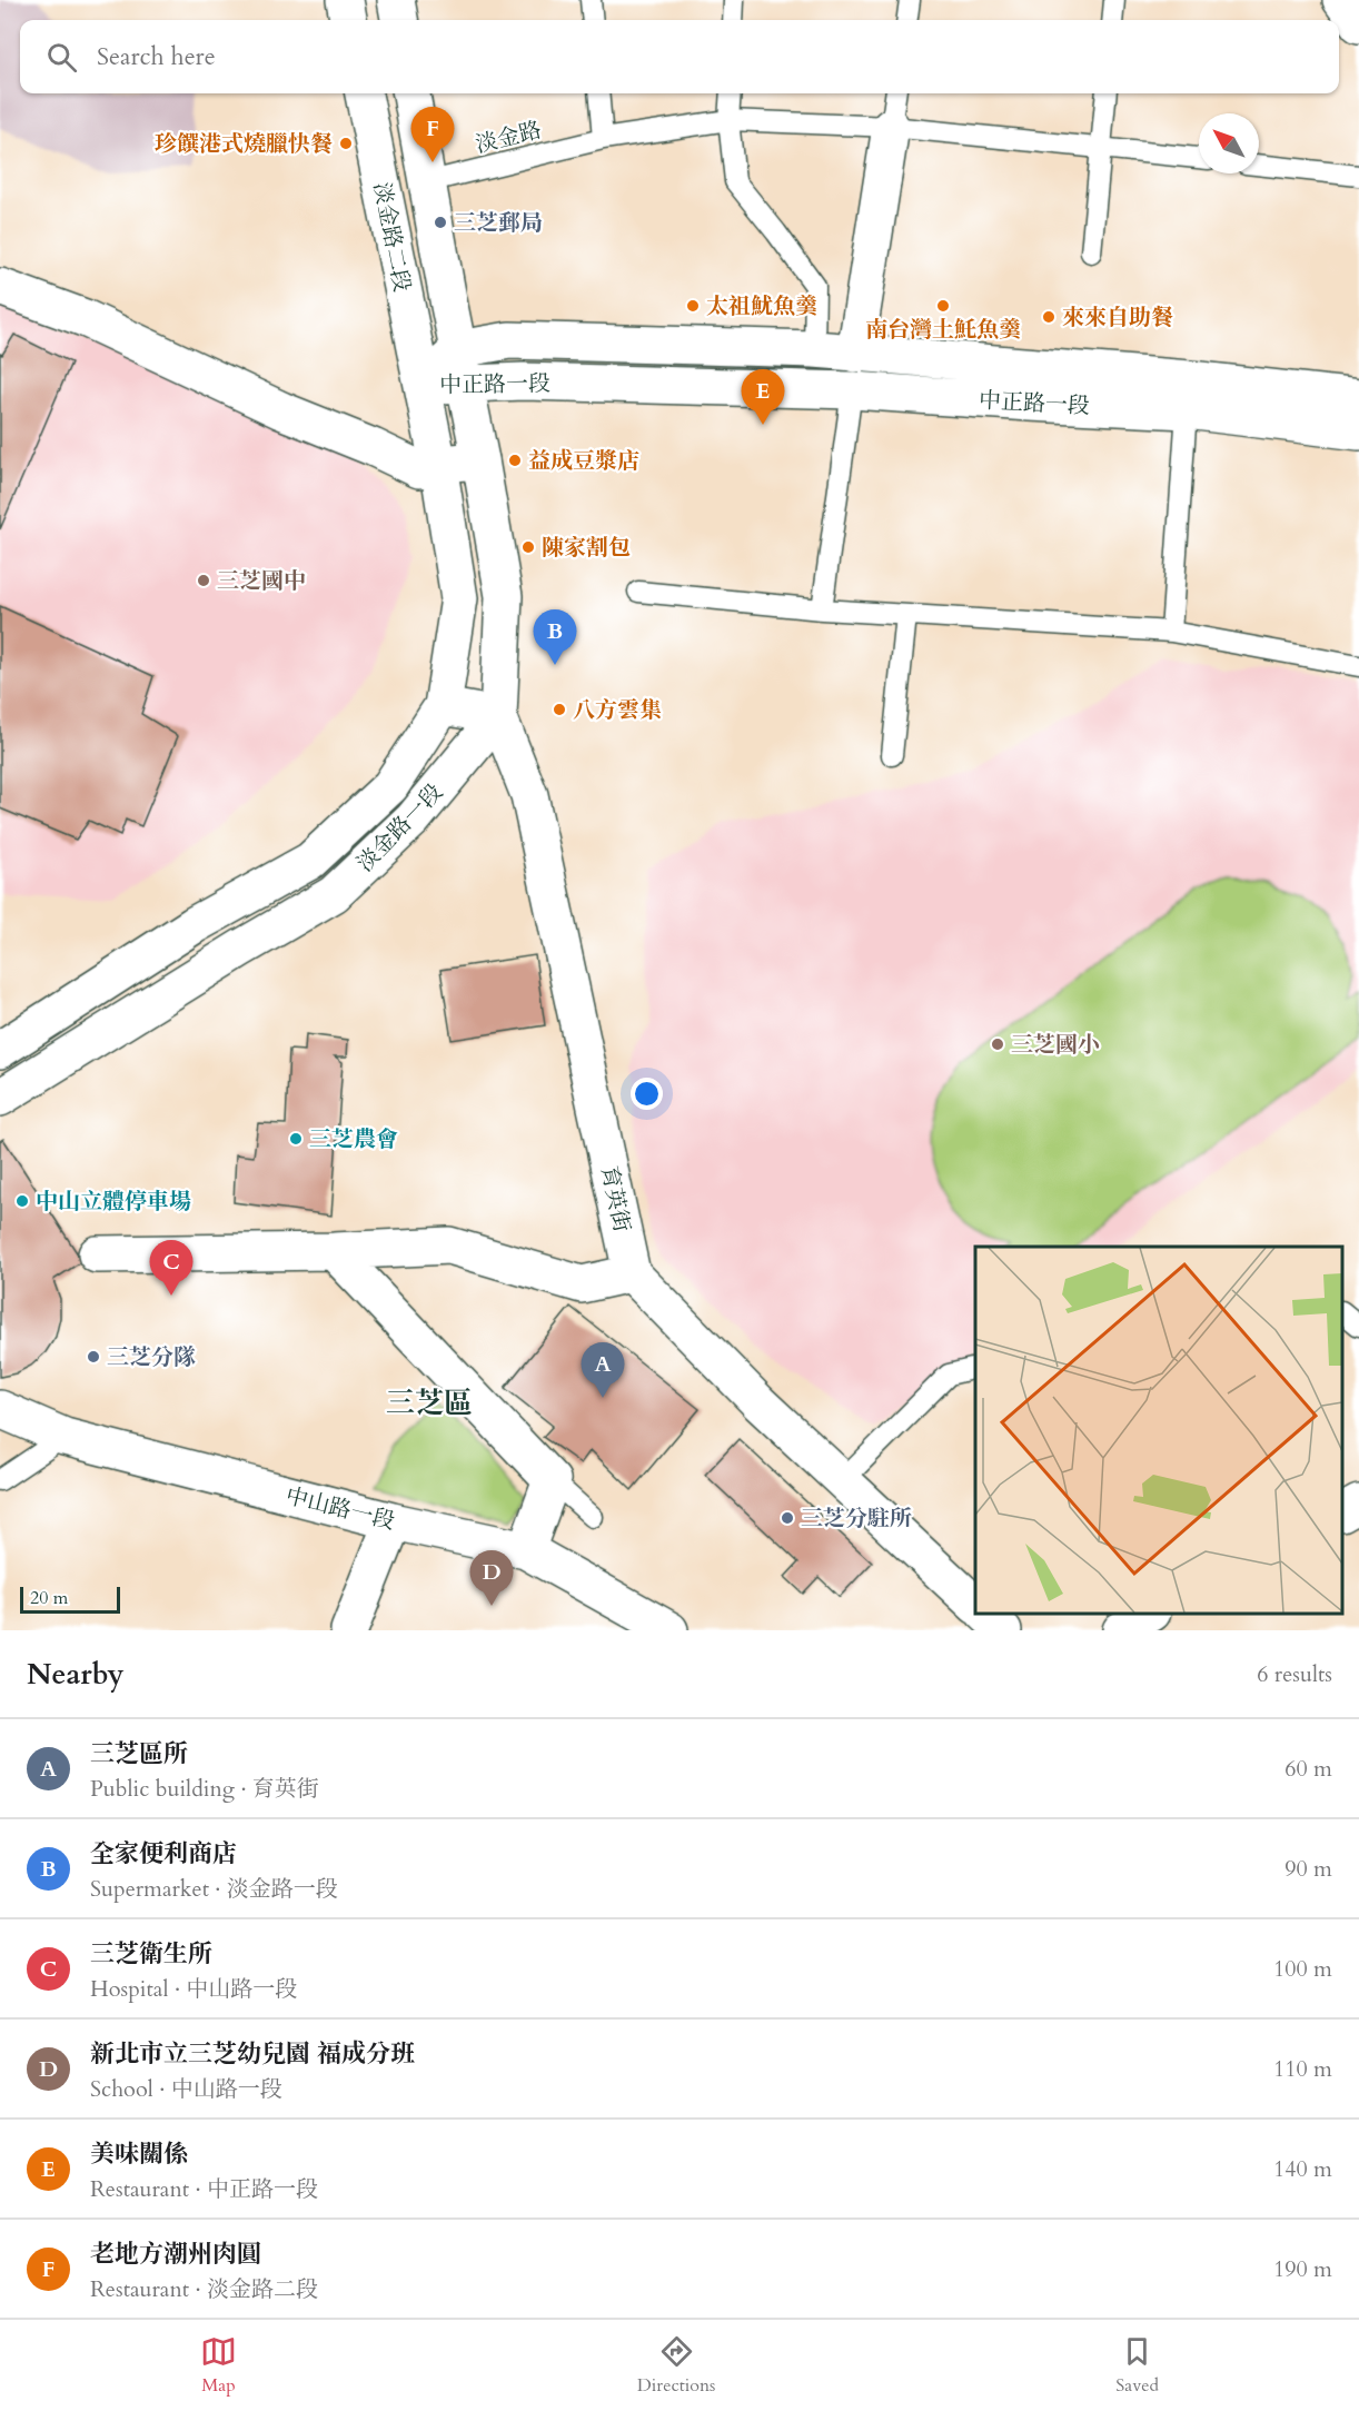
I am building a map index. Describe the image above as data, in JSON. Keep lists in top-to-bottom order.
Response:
{
  "streets": {
    "street": [
      "淡金路二段",
      "中正路一段",
      "淡金路一段",
      "育英街",
      "中山路一段"
    ],
    "lane": ["淡金路"]
  },
  "crossings": [
    ["淡金路", "淡金路二段"],
    ["淡金路二段", "中正路一段"],
    ["淡金路二段", "淡金路一段"],
    ["中正路一段", "淡金路一段"],
    ["淡金路一段", "育英街"]
  ],
  "districts": ["三芝區"],
  "places": [
    "珍饌港式燒臘快餐",
    "三芝郵局",
    "太祖魷魚羹",
    "南台灣土魠魚羹",
    "來來自助餐",
    "益成豆漿店",
    "陳家割包",
    "三芝國中",
    "八方雲集",
    "三芝國小",
    "三芝農會",
    "中山立體停車場",
    "三芝分隊",
    "三芝分駐所"
  ],
  "scale_bar": "20 m",
  "north": "top left",
  "page": {
    "search": "Search here",
    "pins": [
      "F",
      "E",
      "B",
      "C",
      "A",
      "D"
    ],
    "scale": "20 m",
    "heading": ["Nearby", "6 results"],
    "list": [
      {
        "mark": "A",
        "name": "三芝區所",
        "note": "Public building · 育英街",
        "value": "60 m"
      },
      {
        "mark": "B",
        "name": "全家便利商店",
        "note": "Supermarket · 淡金路一段",
        "value": "90 m"
      },
      {
        "mark": "C",
        "name": "三芝衛生所",
        "note": "Hospital · 中山路一段",
        "value": "100 m"
      },
      {
        "mark": "D",
        "name": "新北市立三芝幼兒園 福成分班",
        "note": "School · 中山路一段",
        "value": "110 m"
      },
      {
        "mark": "E",
        "name": "美味關係",
        "note": "Restaurant · 中正路一段",
        "value": "140 m"
      },
      {
        "mark": "F",
        "name": "老地方潮州肉圓",
        "note": "Restaurant · 淡金路二段",
        "value": "190 m"
      }
    ],
    "nav": ["Map", "Directions", "Saved"]
  }
}
